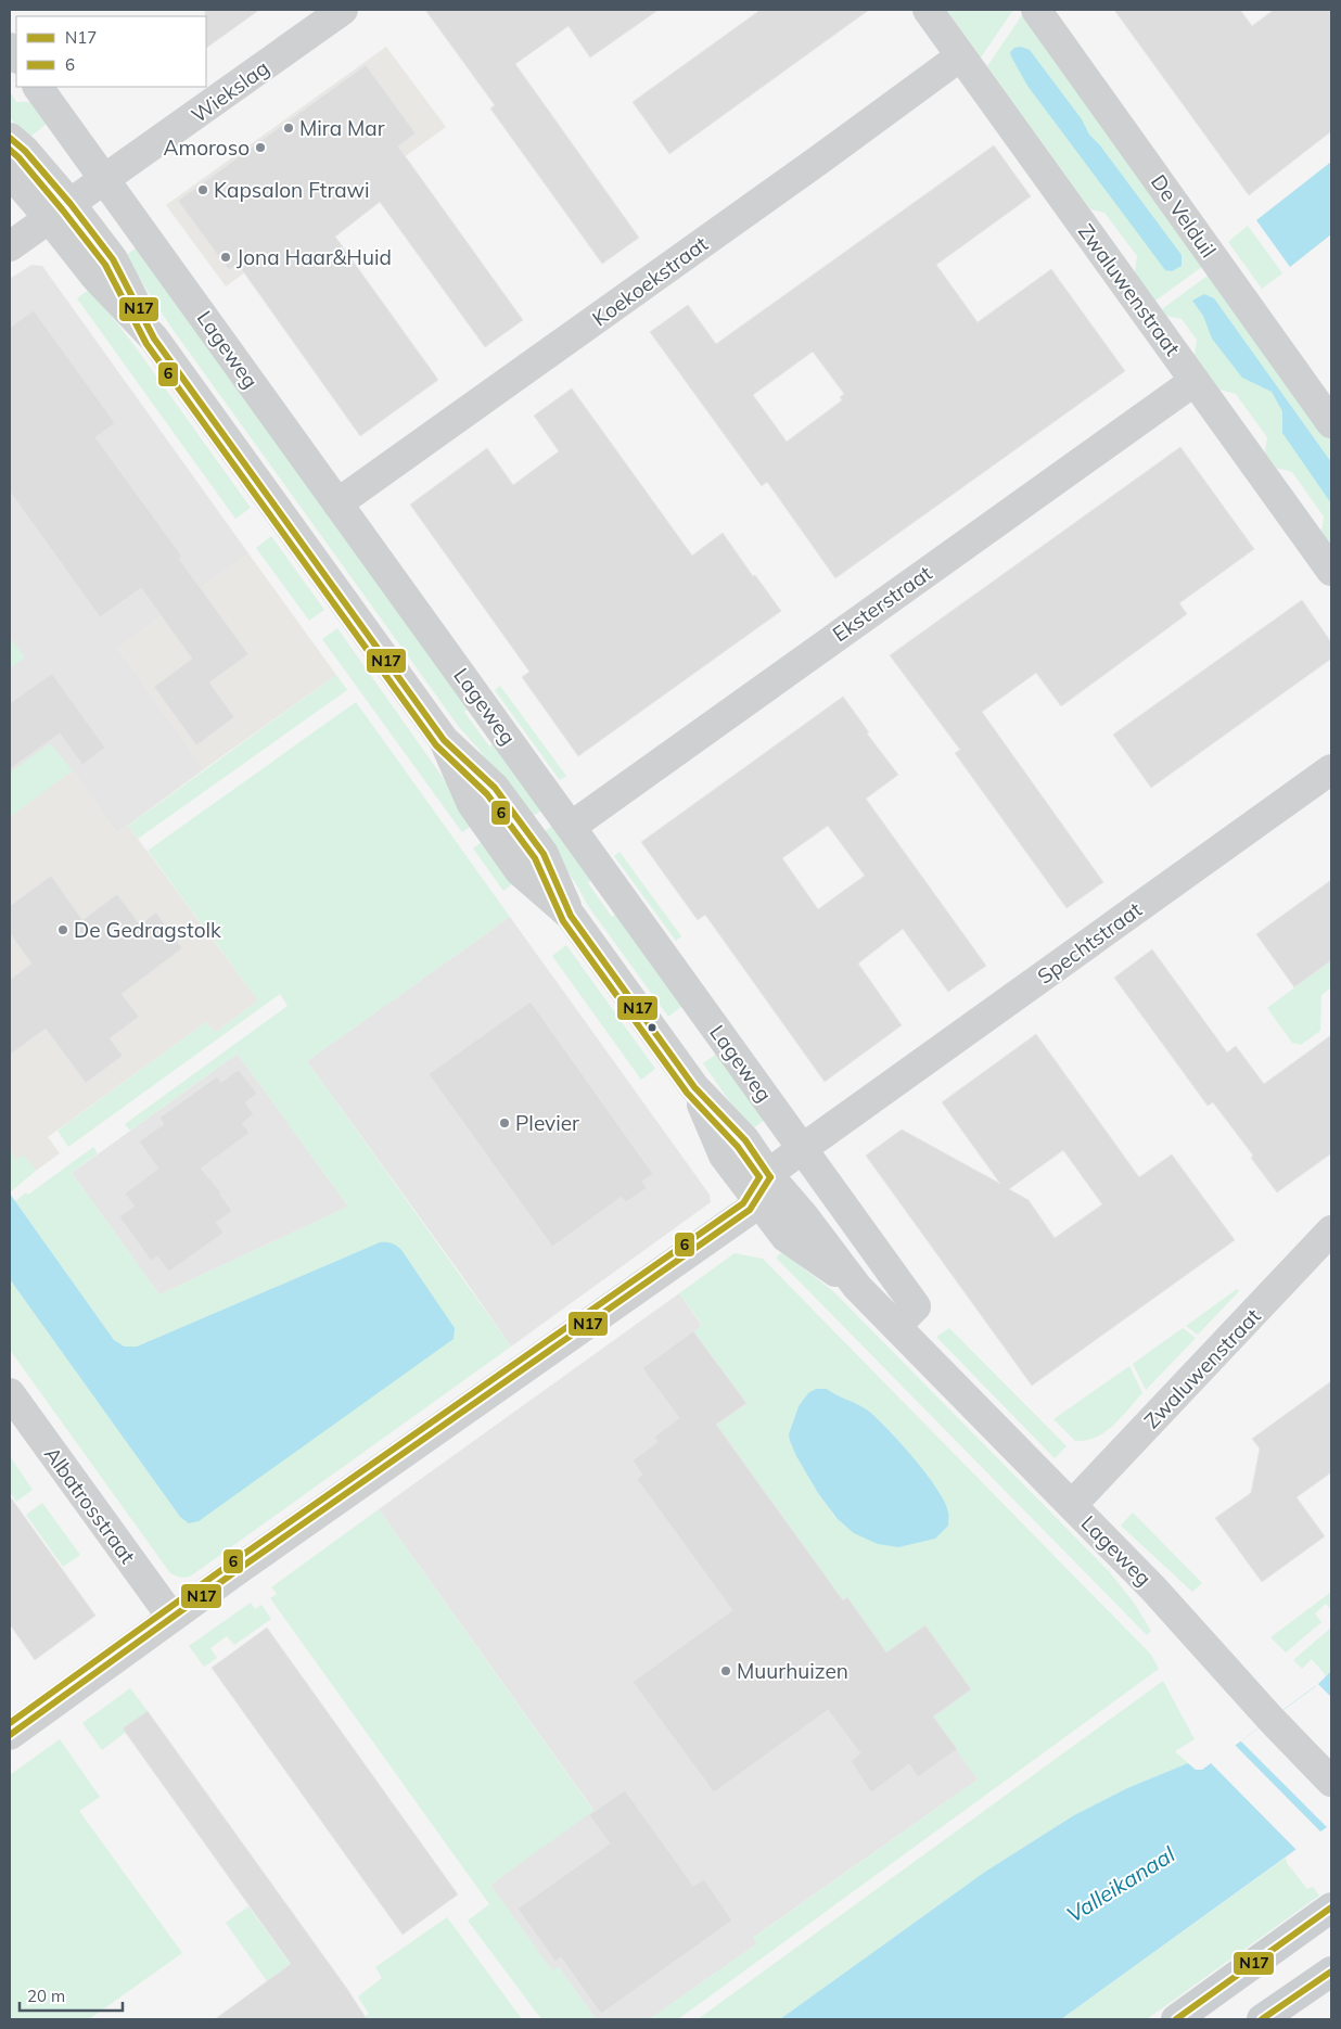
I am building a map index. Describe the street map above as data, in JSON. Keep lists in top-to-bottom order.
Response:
{
  "streets": {
    "street": [
      "Wiekslag",
      "De Velduil",
      "Koekoekstraat",
      "Zwaluwenstraat",
      "Lageweg",
      "Eksterstraat",
      "Spechtstraat",
      "Albatrosstraat"
    ]
  },
  "crossings": [
    ["Wiekslag", "Lageweg"],
    ["Koekoekstraat", "Zwaluwenstraat"],
    ["Koekoekstraat", "Lageweg"],
    ["Zwaluwenstraat", "Lageweg"],
    ["Zwaluwenstraat", "Eksterstraat"],
    ["Lageweg", "Eksterstraat"],
    ["Lageweg", "Spechtstraat"],
    ["Spechtstraat", "Albatrosstraat"]
  ],
  "water": ["Valleikanaal"],
  "places": [
    "Mira Mar",
    "Amoroso",
    "Kapsalon Ftrawi",
    "Jona Haar&Huid",
    "De Gedragstolk",
    "Plevier",
    "Muurhuizen"
  ],
  "lines": ["transit line N17", "transit line 6"],
  "legend": ["N17", "6"],
  "scale_bar": "20 m"
}
